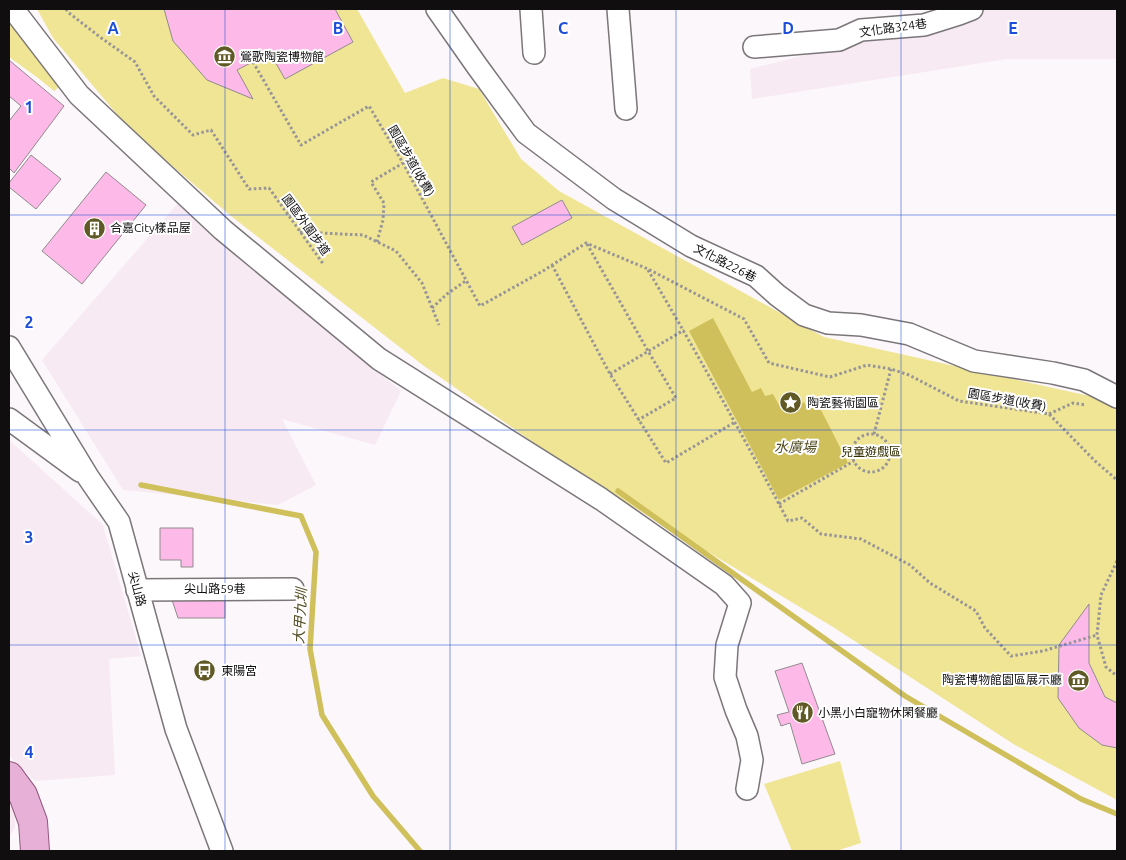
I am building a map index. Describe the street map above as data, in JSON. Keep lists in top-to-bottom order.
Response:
{
  "streets": {
    "street": [
      "文化路324巷",
      "文化路226巷",
      "尖山路",
      "尖山路59巷"
    ],
    "path": ["園區步道(收費)", "園區外圍步道"]
  },
  "crossings": [
    ["尖山路", "尖山路59巷"]
  ],
  "water": ["水廣場", "大甲九圳"],
  "parks": ["兒童遊戲區"],
  "places": {
    "museum": ["鶯歌陶瓷博物館", "陶瓷博物館園區展示廳"],
    "building": ["合嘉City樣品屋"],
    "place": ["陶瓷藝術園區"],
    "bus stop": ["東陽宮"],
    "restaurant": ["小黑小白寵物休閑餐廳"]
  },
  "grid": {
    "columns": [
      "A",
      "B",
      "C",
      "D",
      "E"
    ],
    "rows": [
      "1",
      "2",
      "3",
      "4"
    ]
  }
}
